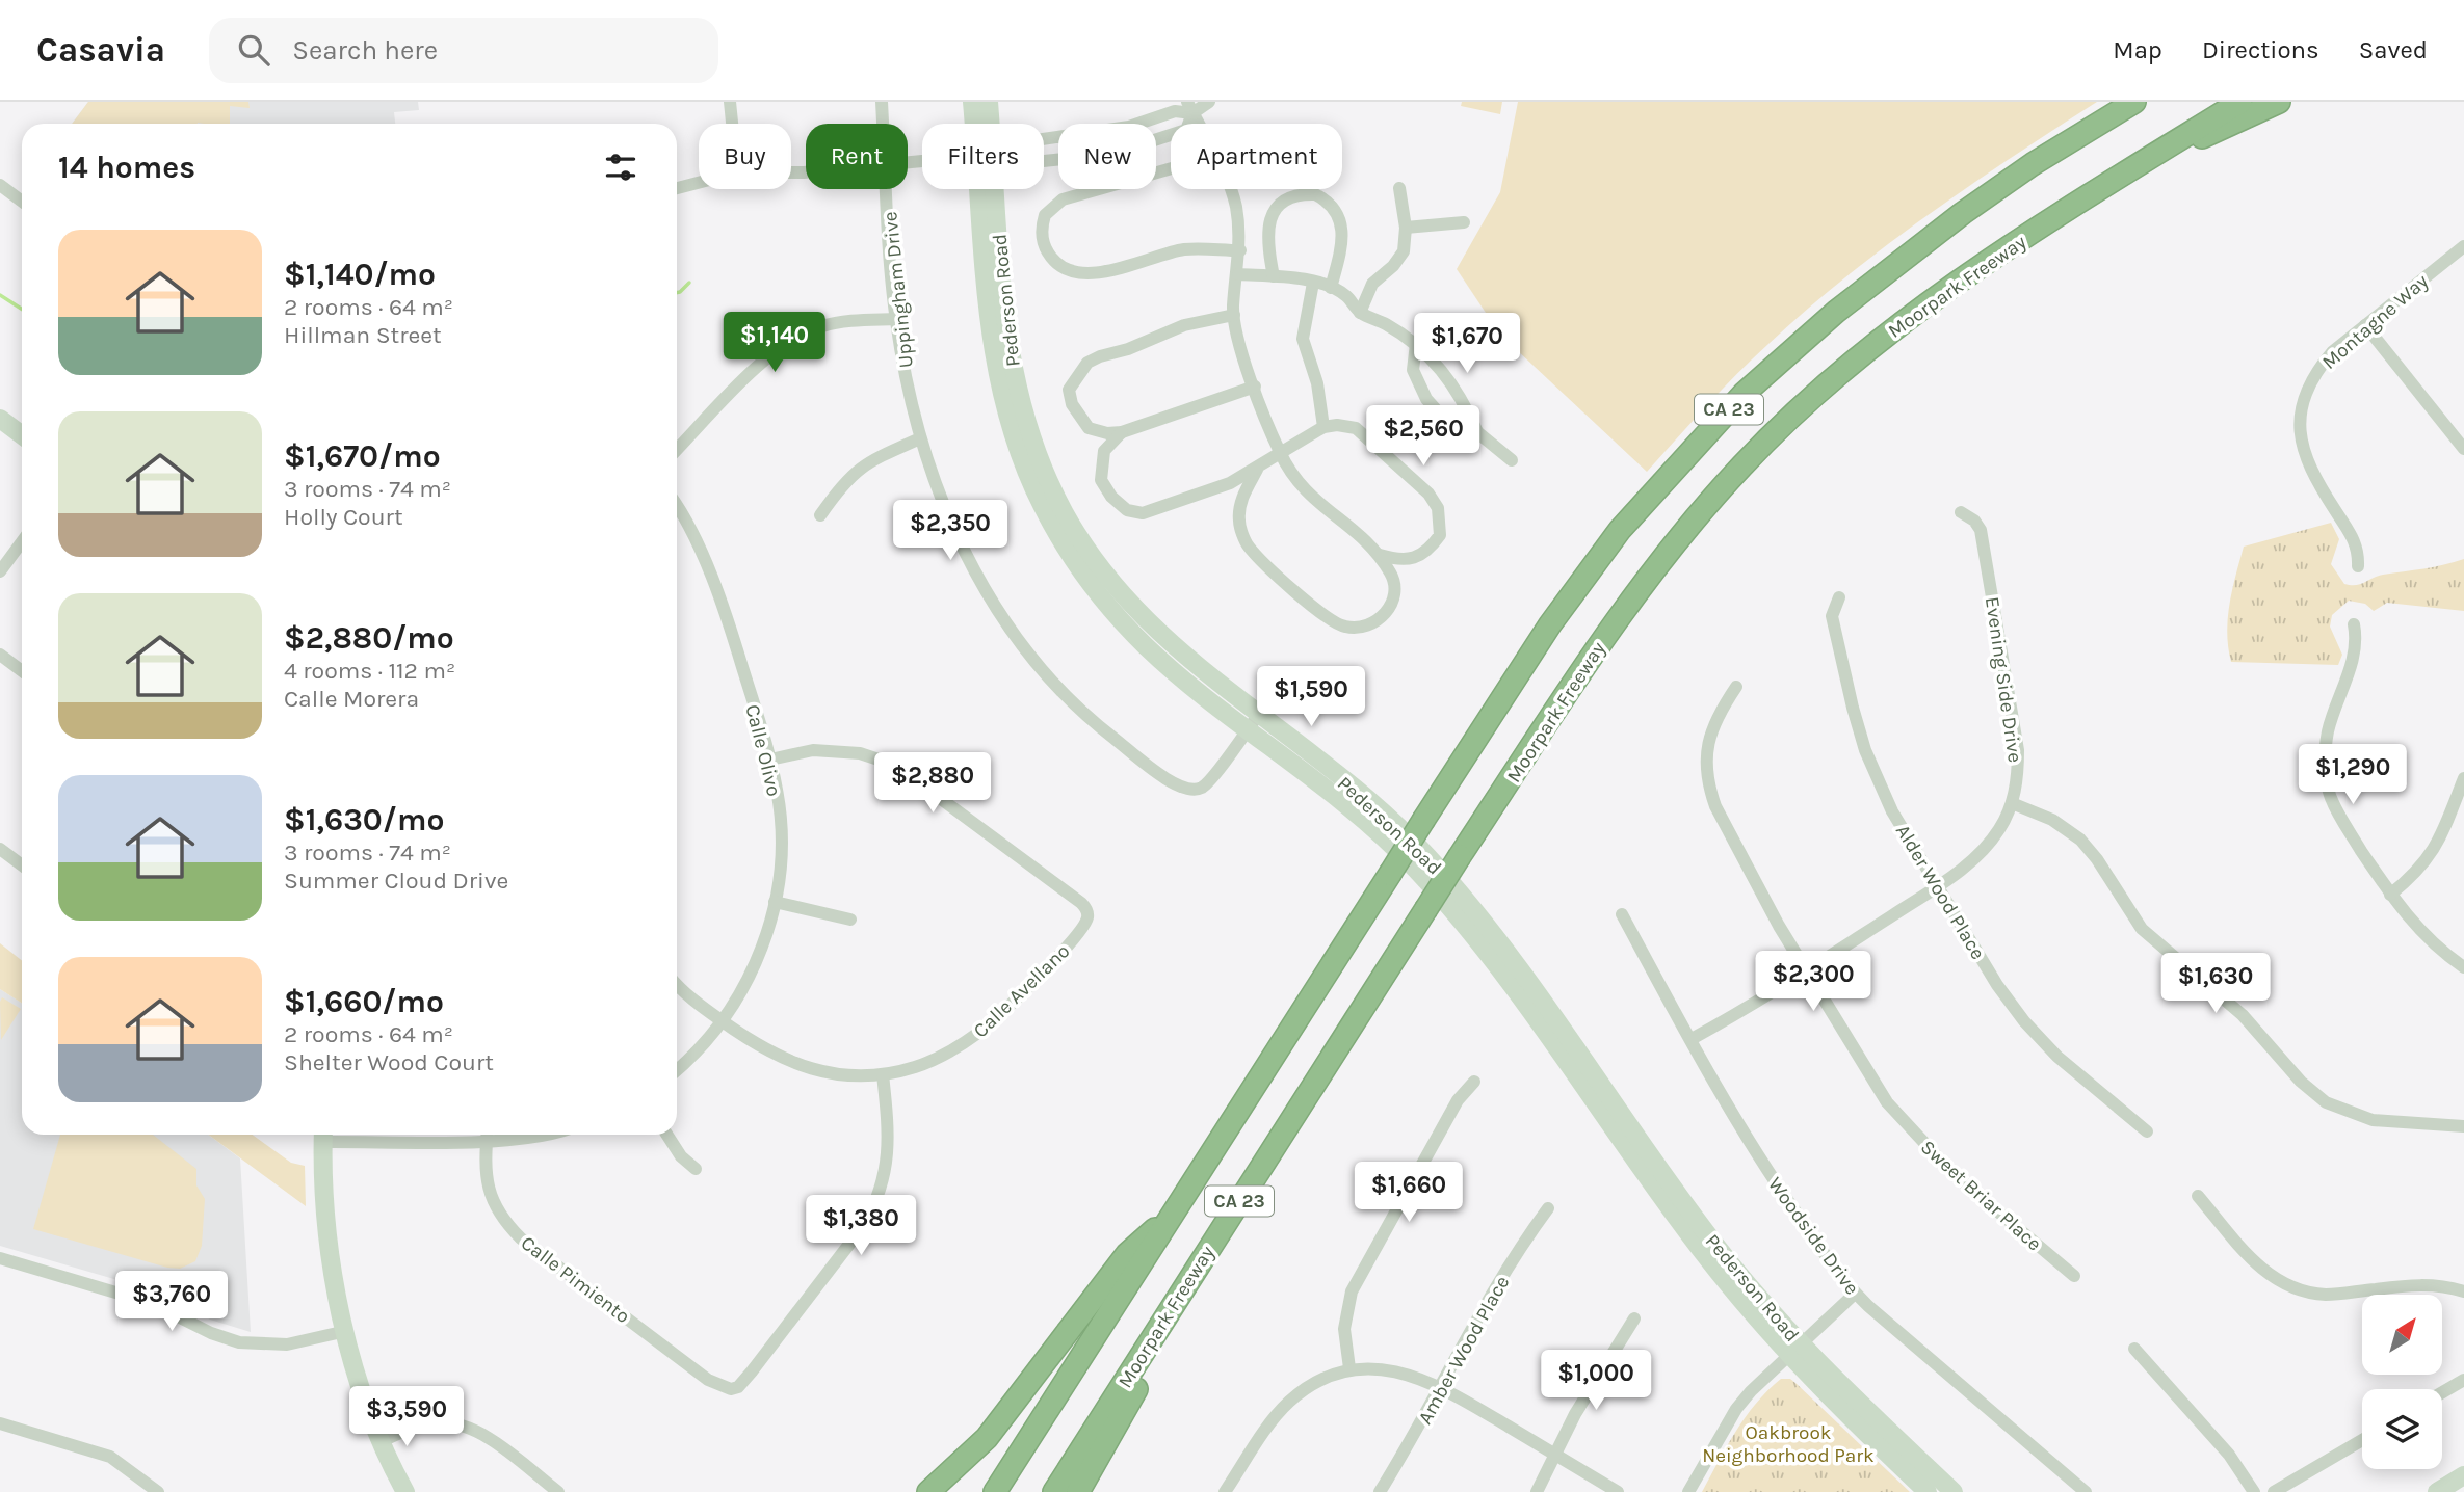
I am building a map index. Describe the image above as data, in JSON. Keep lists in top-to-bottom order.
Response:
{
  "streets": {
    "highway": ["Moorpark Freeway", "CA 23"],
    "street": [
      "Uppingham Drive",
      "Pederson Road",
      "Montagne Way",
      "Evening Side Drive",
      "Calle Olivo",
      "Alder Wood Place",
      "Calle Avellano",
      "Sweet Briar Place",
      "Woodside Drive",
      "Calle Pimiento",
      "Amber Wood Place"
    ]
  },
  "crossings": [
    ["Uppingham Drive", "Pederson Road"],
    ["Evening Side Drive", "Alder Wood Place"],
    ["Evening Side Drive", "Sweet Briar Place"],
    ["Evening Side Drive", "Woodside Drive"],
    ["Calle Olivo", "Calle Avellano"],
    ["Calle Avellano", "Calle Pimiento"]
  ],
  "parks": ["Oakbrook Neighborhood Park"],
  "north": "top right",
  "page": {
    "header": "Casavia",
    "search": "Search here",
    "nav": ["Map", "Directions", "Saved"],
    "chip": [
      "Buy",
      "Rent",
      "Filters",
      "New",
      "Apartment"
    ],
    "heading": "14 homes",
    "list": [
      {
        "name": "$1,140/mo",
        "note": "2 rooms · 64 m² · Hillman Street"
      },
      {
        "name": "$1,670/mo",
        "note": "3 rooms · 74 m² · Holly Court"
      },
      {
        "name": "$2,880/mo",
        "note": "4 rooms · 112 m² · Calle Morera"
      },
      {
        "name": "$1,630/mo",
        "note": "3 rooms · 74 m² · Summer Cloud Drive"
      },
      {
        "name": "$1,660/mo",
        "note": "2 rooms · 64 m² · Shelter Wood Court"
      }
    ],
    "price": [
      "$1,140",
      "$1,670",
      "$2,560",
      "$2,350",
      "$1,590",
      "$1,290",
      "$2,880",
      "$2,300",
      "$1,630",
      "$1,660",
      "$1,380",
      "$3,760",
      "$1,000",
      "$3,590"
    ]
  }
}
